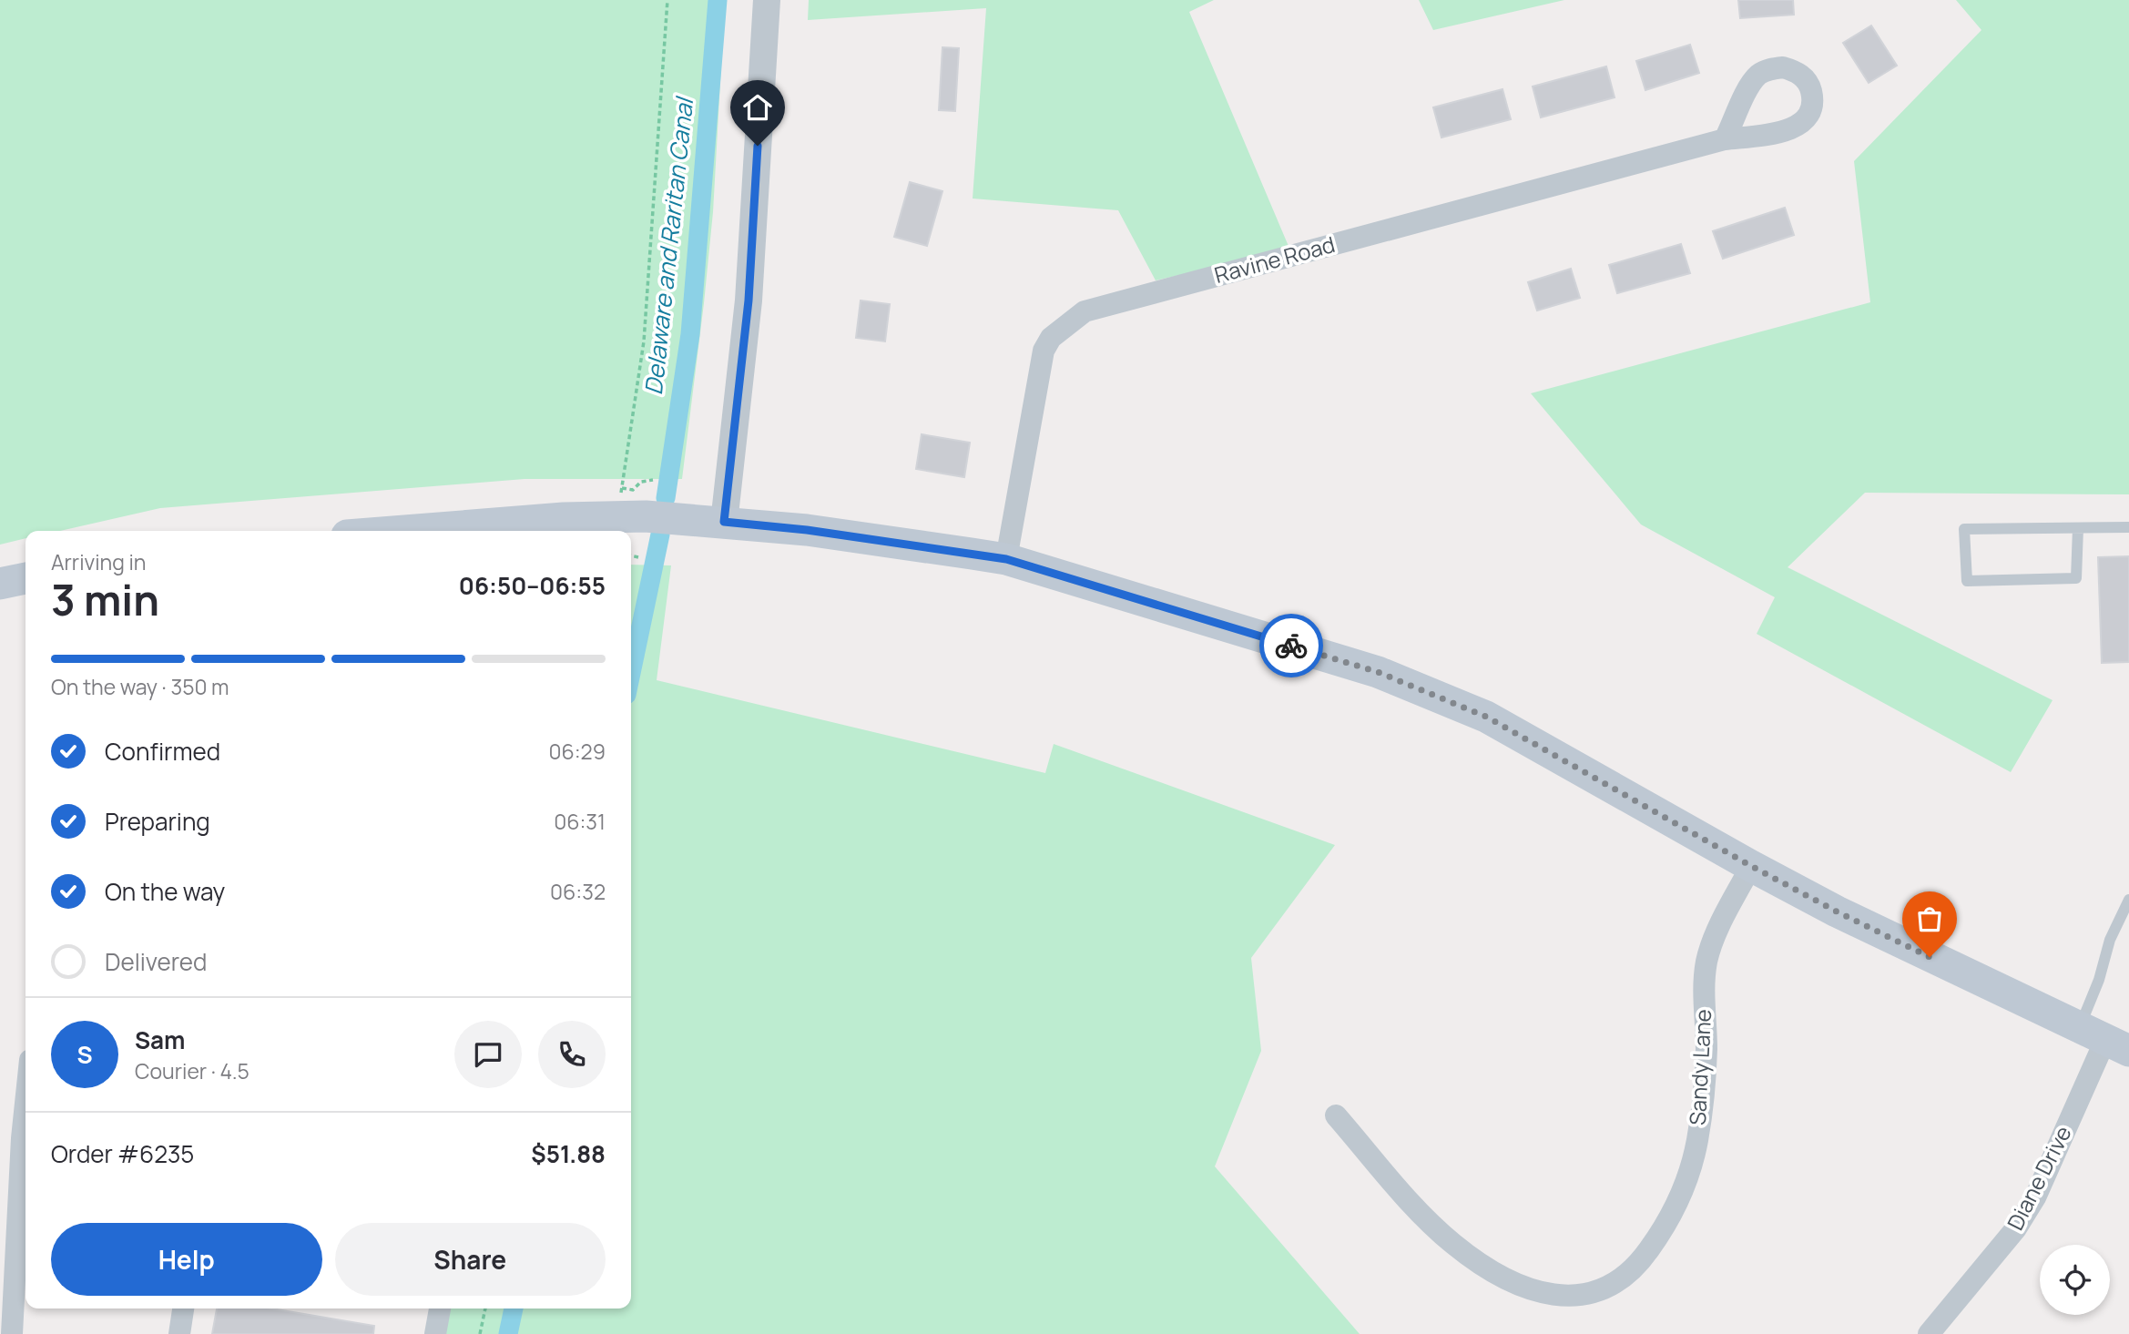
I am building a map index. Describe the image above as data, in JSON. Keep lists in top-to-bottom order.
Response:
{
  "streets": {
    "street": ["Ravine Road", "Sandy Lane", "Diane Drive"]
  },
  "water": ["Delaware and Raritan Canal"],
  "page": {
    "heading": ["3 min", "Arriving in", "06:50–06:55"],
    "panel": [
      "Sam",
      "Courier · 4.5",
      "Order #6235",
      "$51.88"
    ],
    "bar": "On the way · 350 m",
    "list": [
      ["Confirmed", "06:29"],
      ["Preparing", "06:31"],
      ["On the way", "06:32"],
      "Delivered"
    ],
    "round": "S",
    "buttons": ["Help", "Share"]
  }
}
